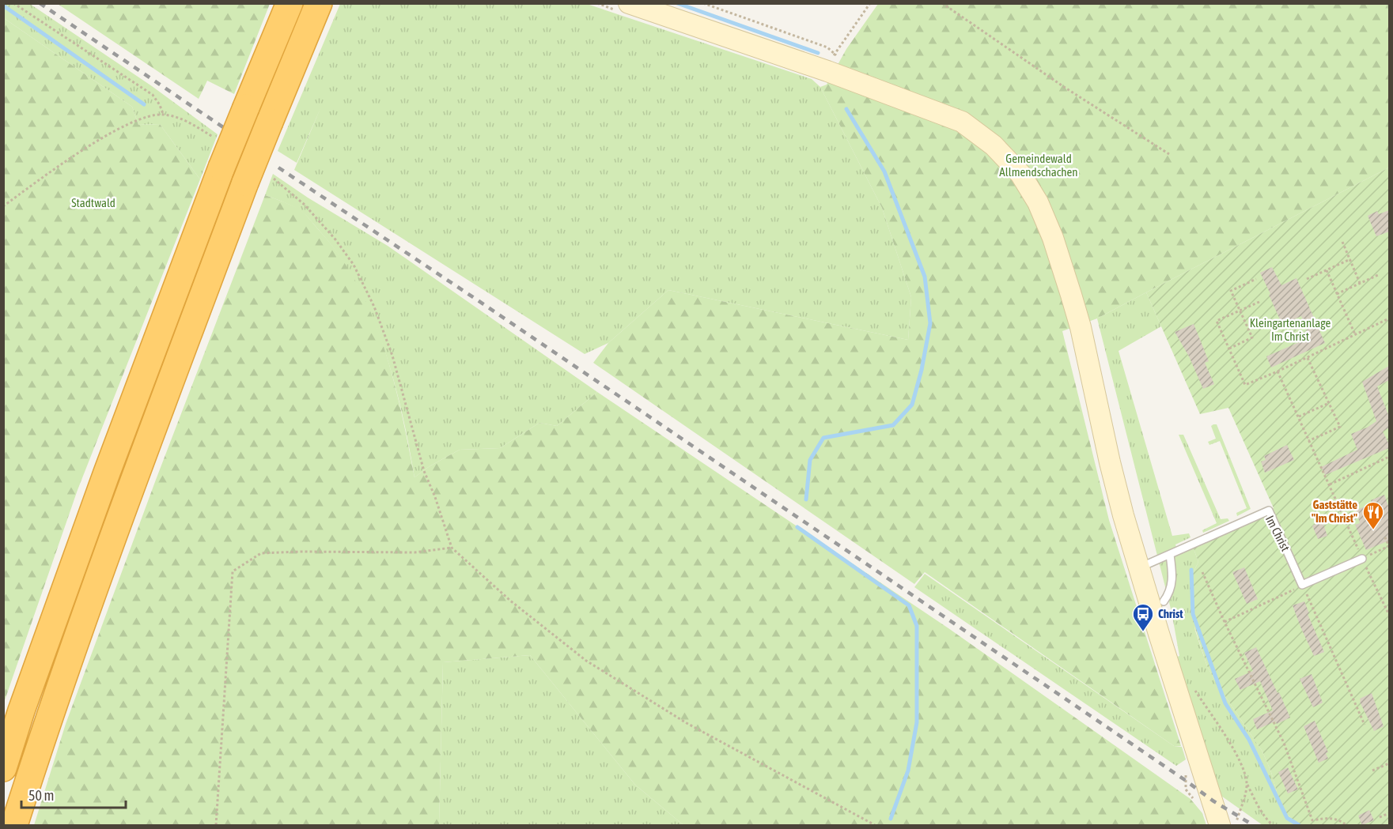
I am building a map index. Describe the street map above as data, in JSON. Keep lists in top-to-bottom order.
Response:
{
  "streets": {
    "lane": ["Im Christ"]
  },
  "parks": ["Gemeindewald Allmendschachen", "Stadtwald", "Kleingartenanlage Im Christ"],
  "places": {
    "restaurant": ["Gaststätte \"Im Christ\""],
    "bus stop": ["Christ"]
  },
  "scale_bar": "50 m"
}
